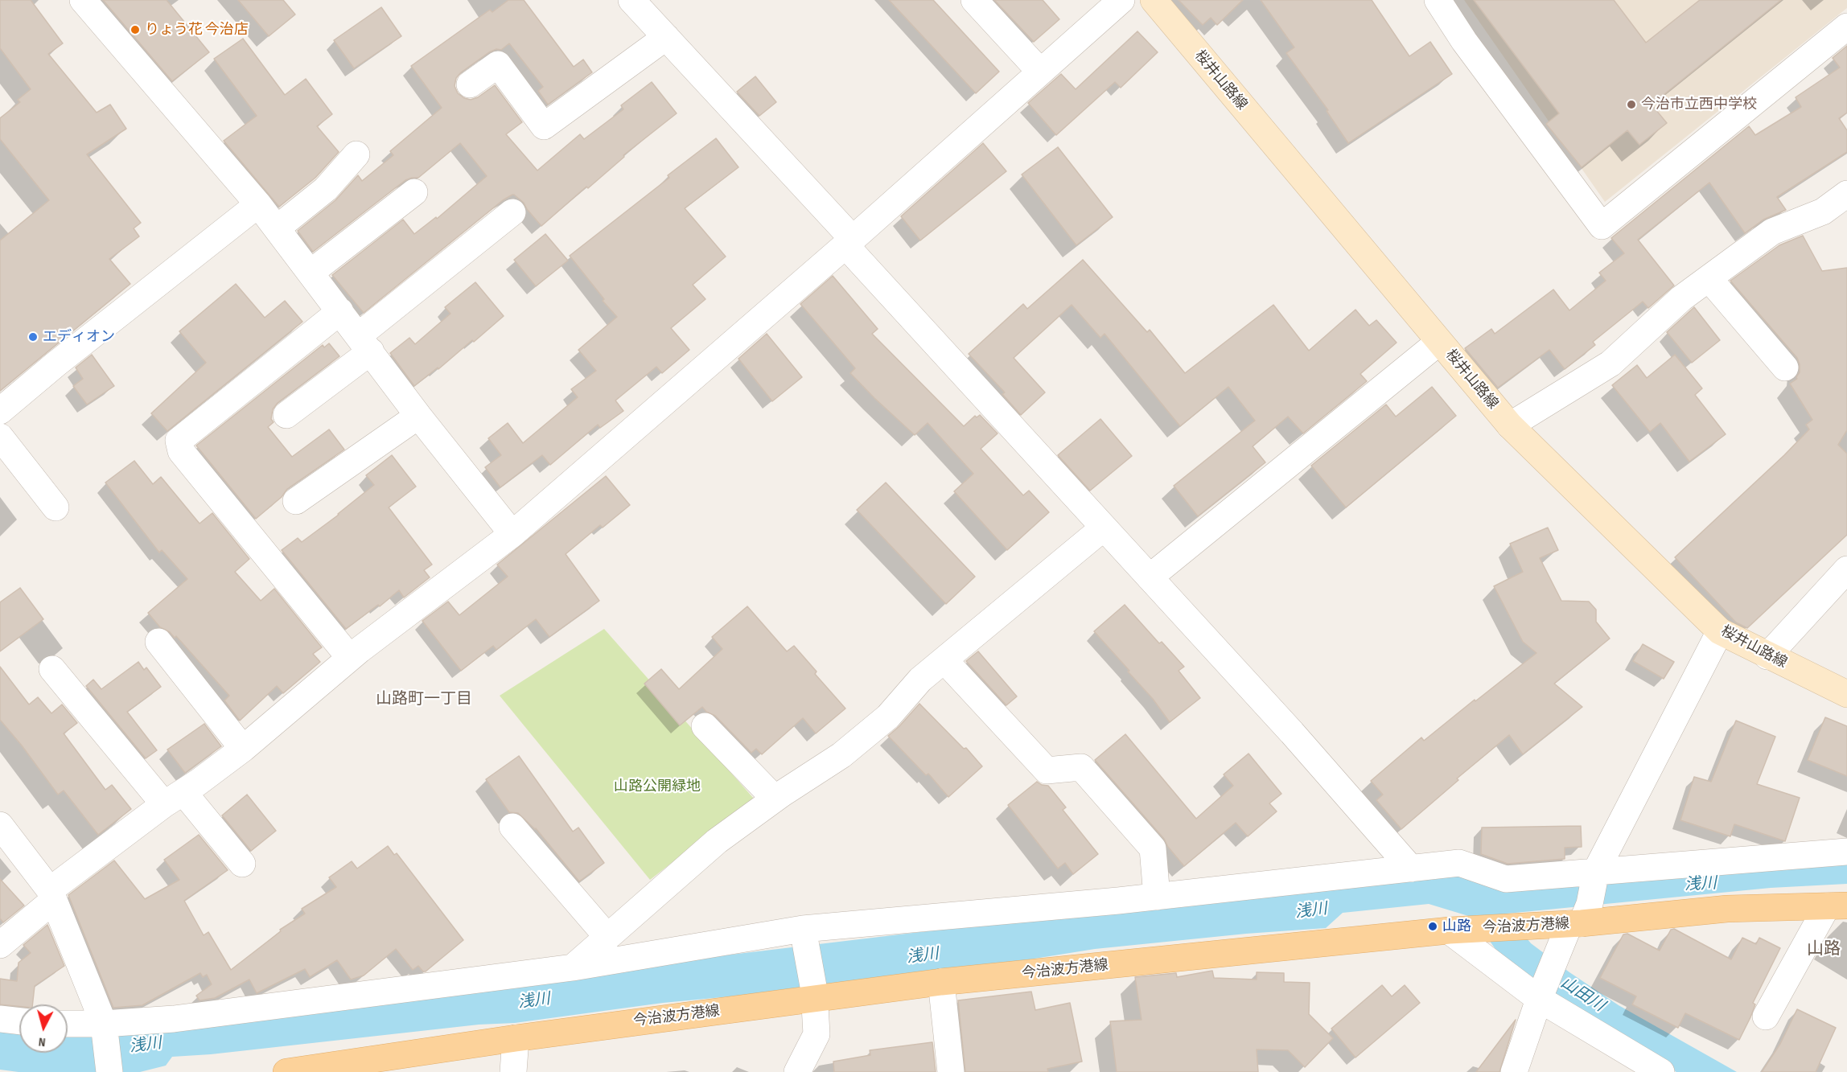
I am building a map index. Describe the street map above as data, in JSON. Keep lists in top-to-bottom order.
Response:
{
  "streets": {
    "main road": ["桜井山路線", "今治波方港線"]
  },
  "districts": ["山路町一丁目", "山路"],
  "water": ["浅川", "山田川"],
  "parks": ["山路公開緑地"],
  "places": [
    "りょう花 今治店",
    "今治市立西中学校",
    "エディオン",
    "山路"
  ],
  "north": "bottom"
}
